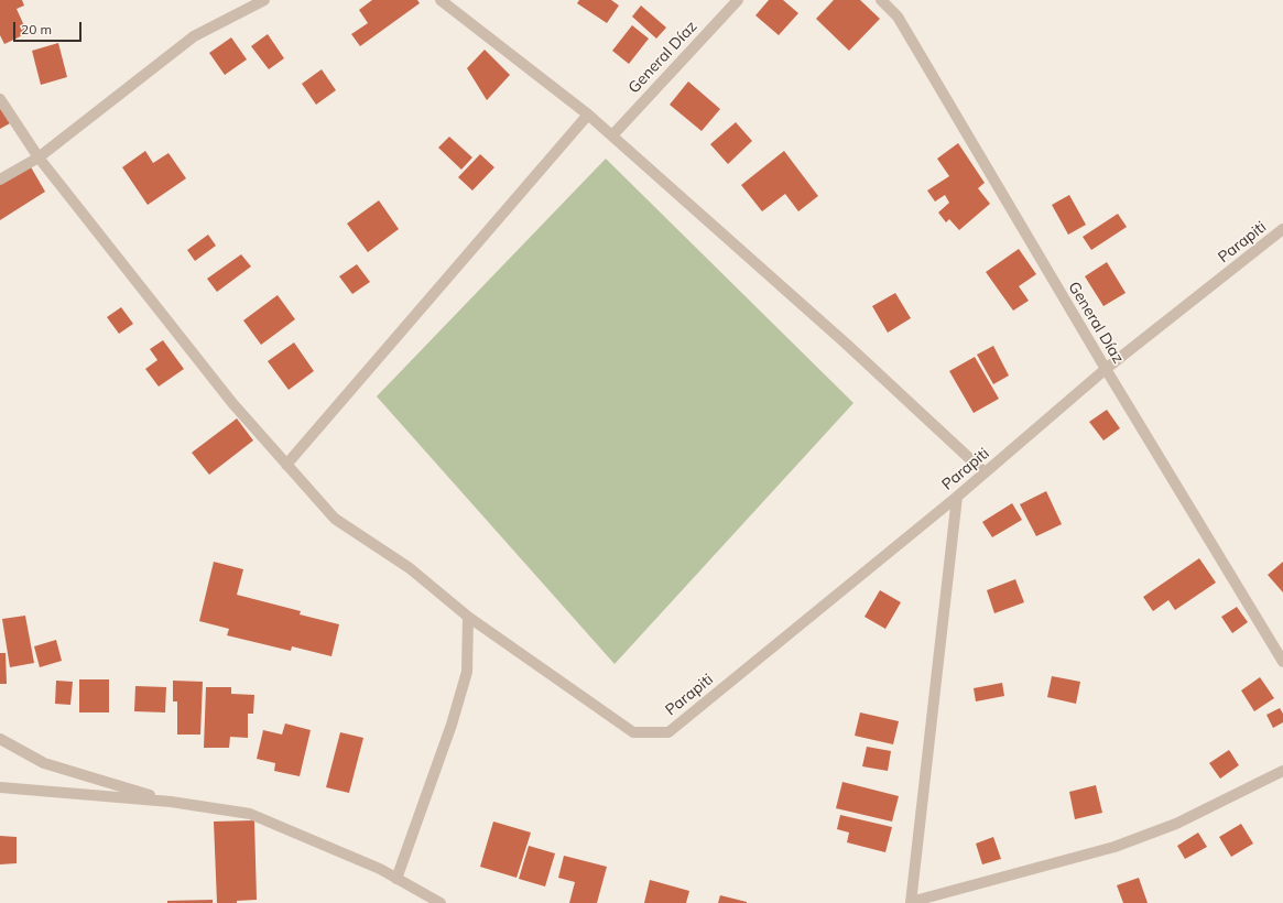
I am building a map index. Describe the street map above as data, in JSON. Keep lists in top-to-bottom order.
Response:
{
  "streets": {
    "street": ["General Díaz", "Parapiti"]
  },
  "crossings": [
    ["General Díaz", "Parapiti"]
  ],
  "scale_bar": "20 m"
}
